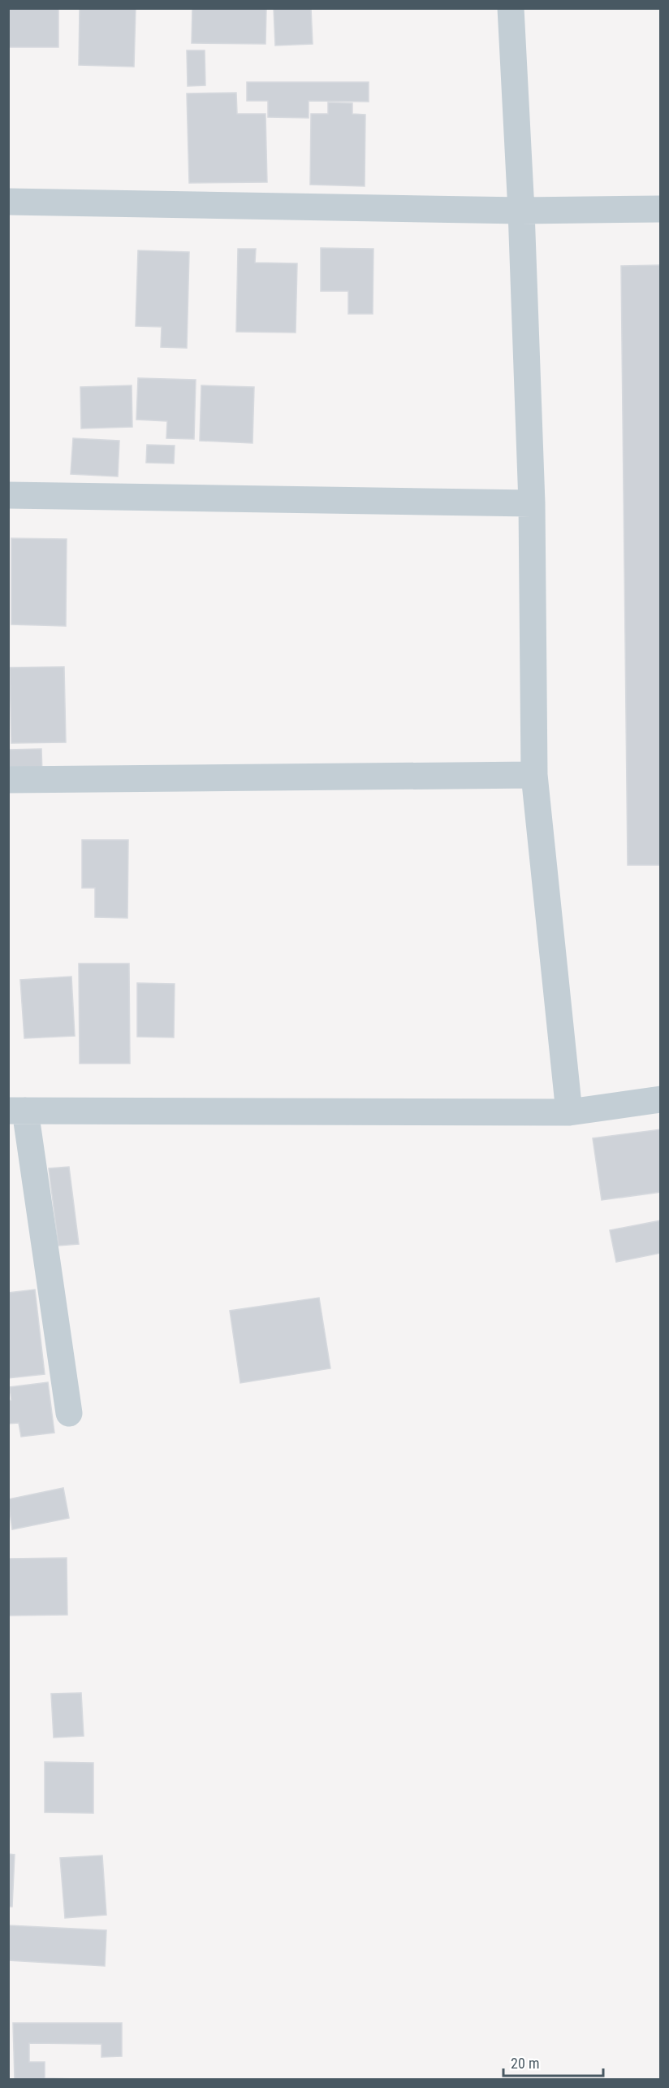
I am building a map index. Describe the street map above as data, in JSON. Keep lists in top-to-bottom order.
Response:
{
  "scale_bar": "20 m"
}
